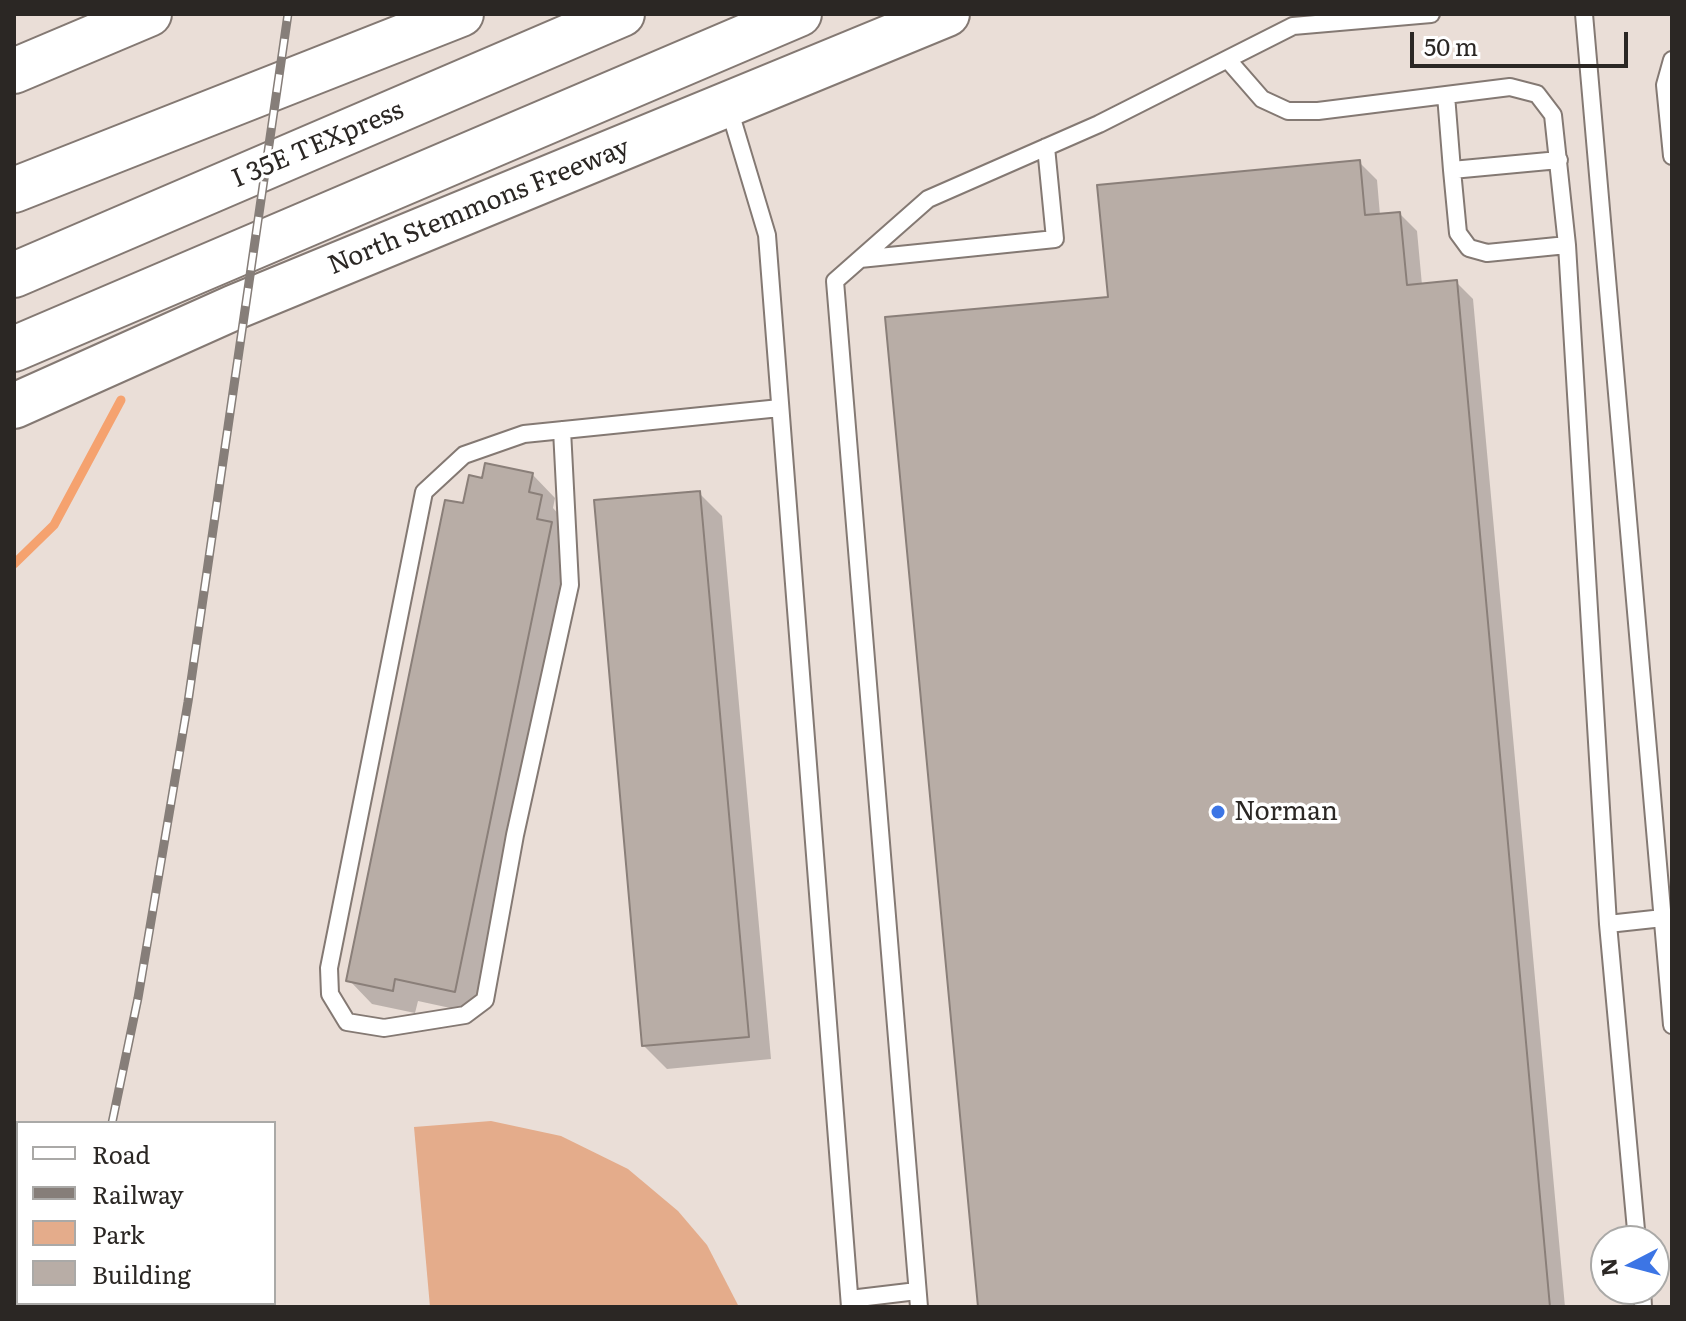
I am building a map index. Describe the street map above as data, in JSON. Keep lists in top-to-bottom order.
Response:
{
  "streets": {
    "main road": ["I 35E TEXpress", "North Stemmons Freeway"]
  },
  "places": ["Norman"],
  "legend": [
    "Road",
    "Railway",
    "Park",
    "Building"
  ],
  "scale_bar": "50 m",
  "north": "left"
}
